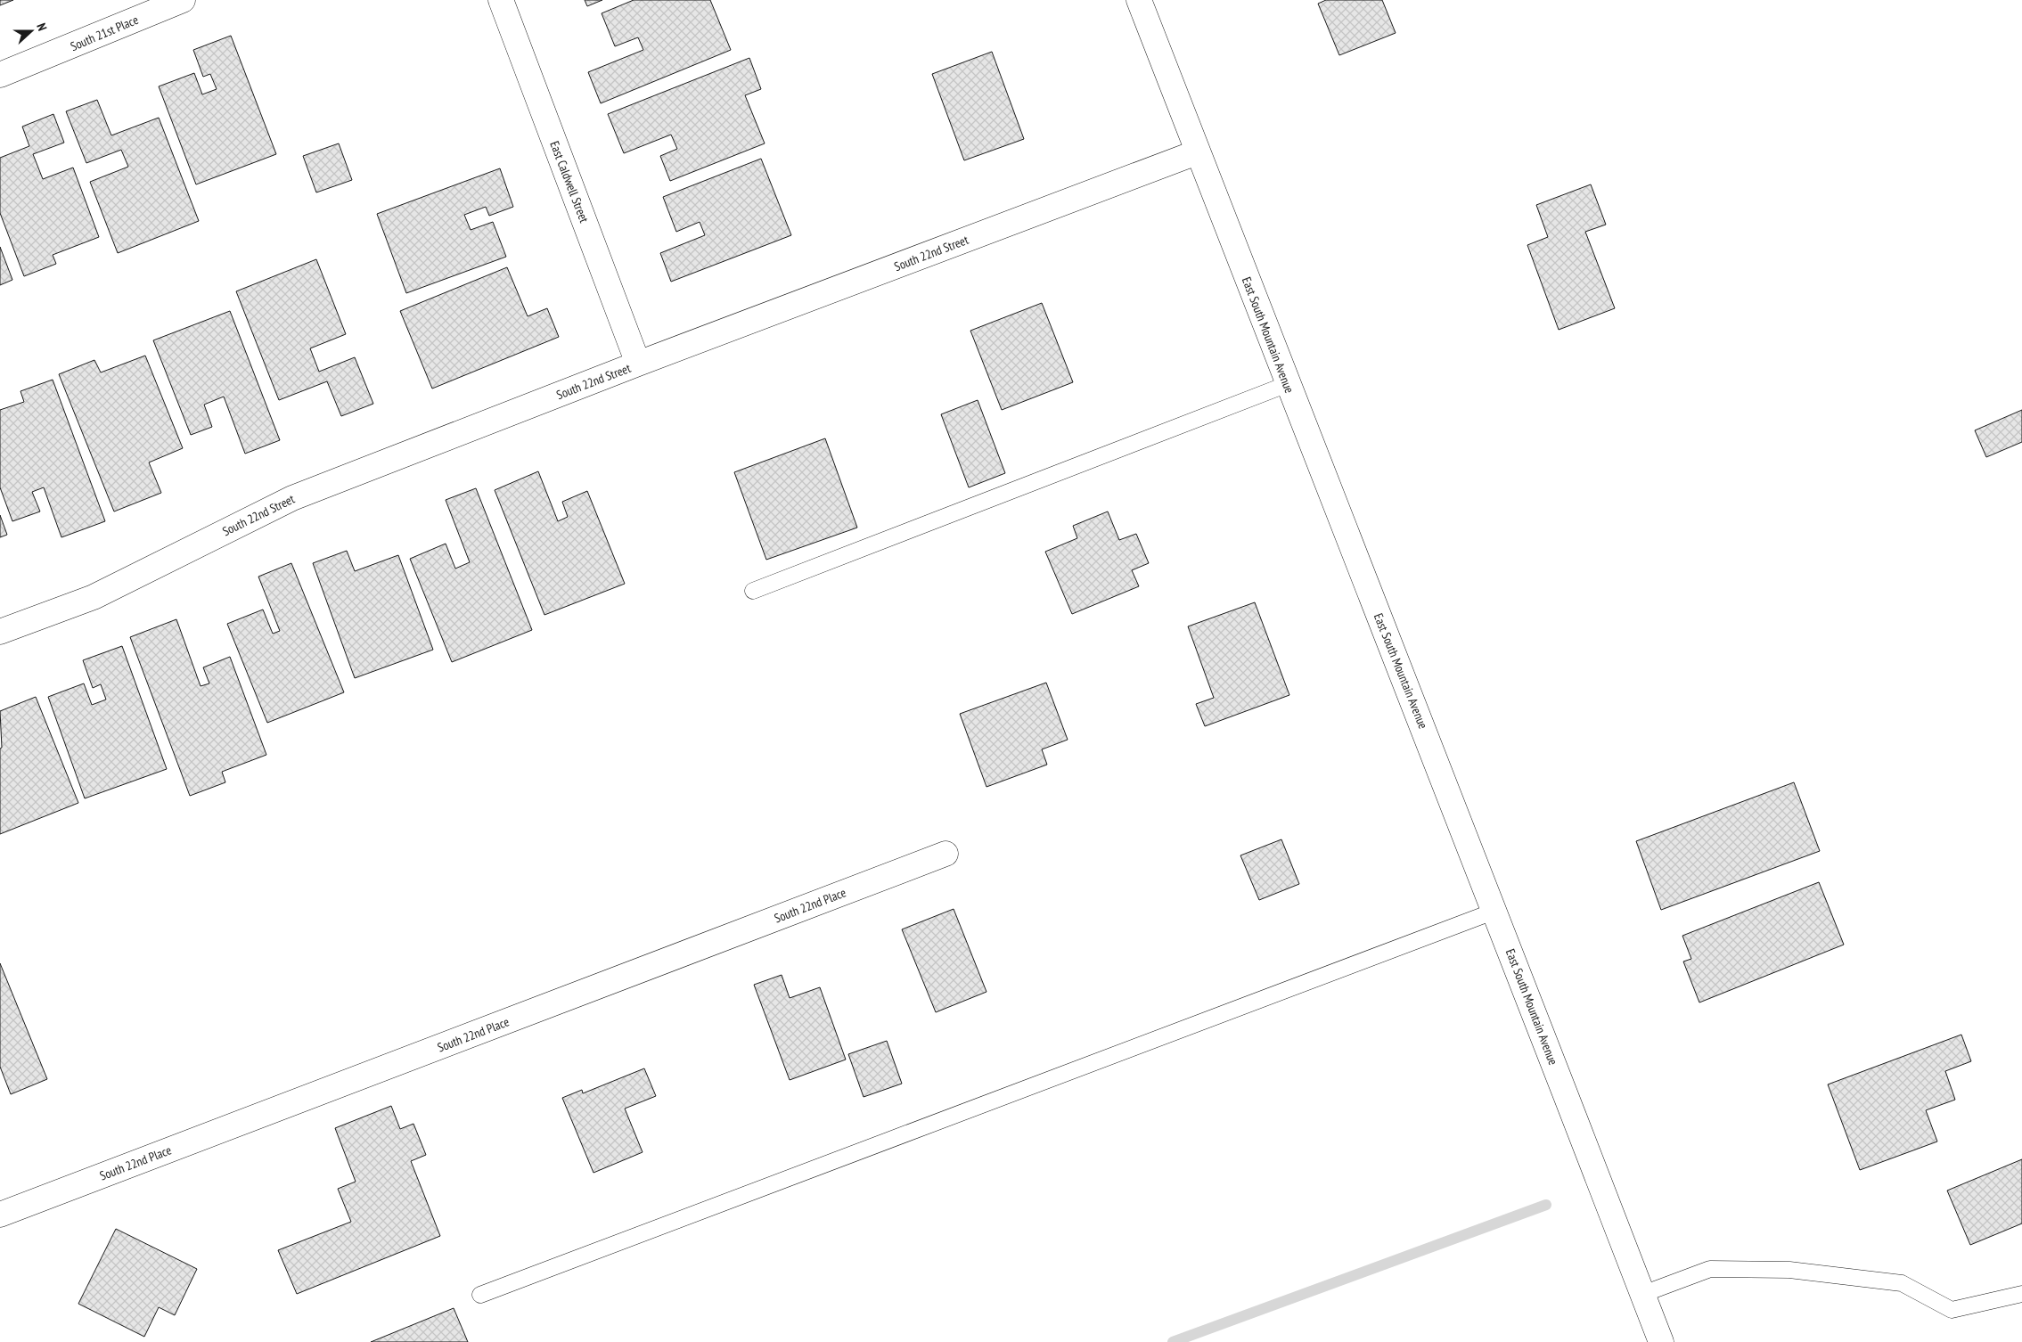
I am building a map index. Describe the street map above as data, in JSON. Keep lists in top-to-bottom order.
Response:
{
  "streets": {
    "street": [
      "South 21st Place",
      "East Caldwell Street",
      "South 22nd Street",
      "East South Mountain Avenue",
      "South 22nd Place"
    ]
  },
  "crossings": [
    ["East Caldwell Street", "South 22nd Street"],
    ["South 22nd Street", "East South Mountain Avenue"]
  ],
  "north": "right"
}
